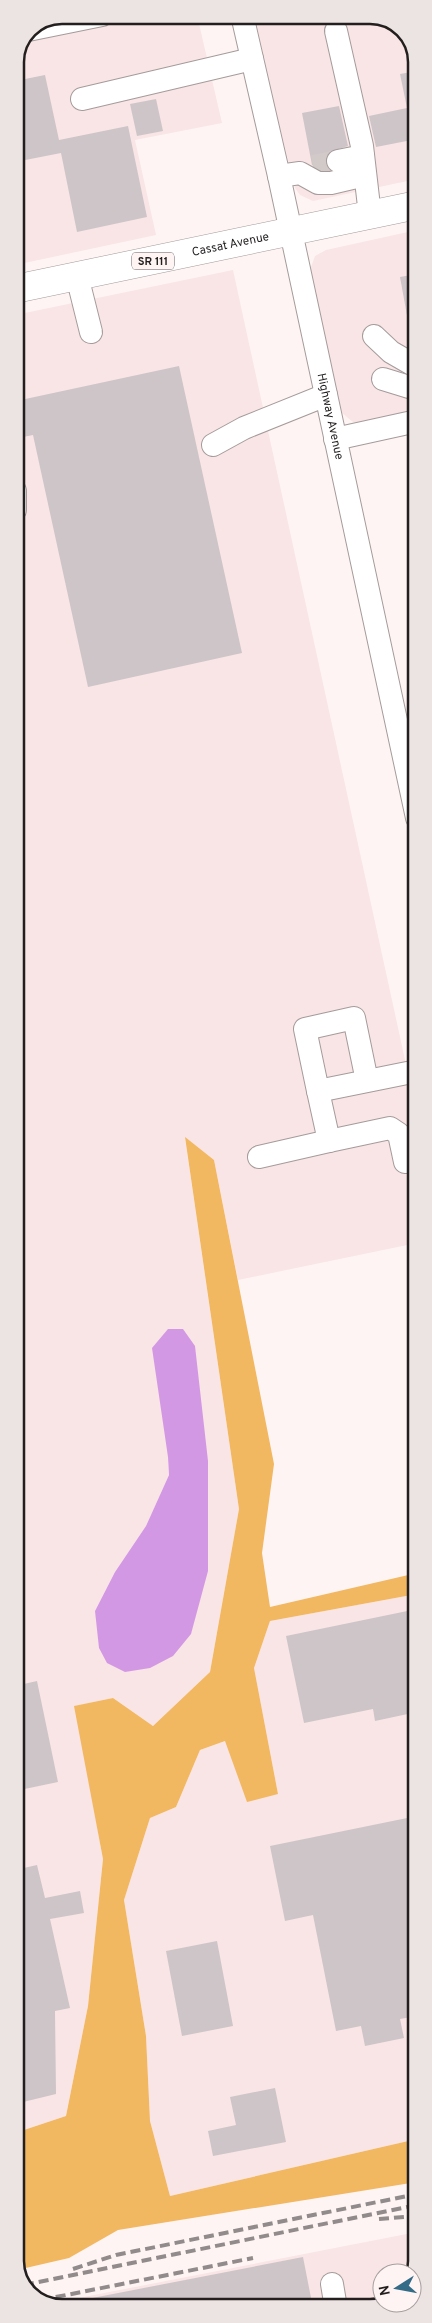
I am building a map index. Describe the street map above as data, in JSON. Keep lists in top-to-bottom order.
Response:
{
  "streets": {
    "main road": ["Cassat Avenue", "SR 111"],
    "street": ["Highway Avenue"]
  },
  "crossings": [
    ["Cassat Avenue", "Highway Avenue"]
  ],
  "north": "left"
}
